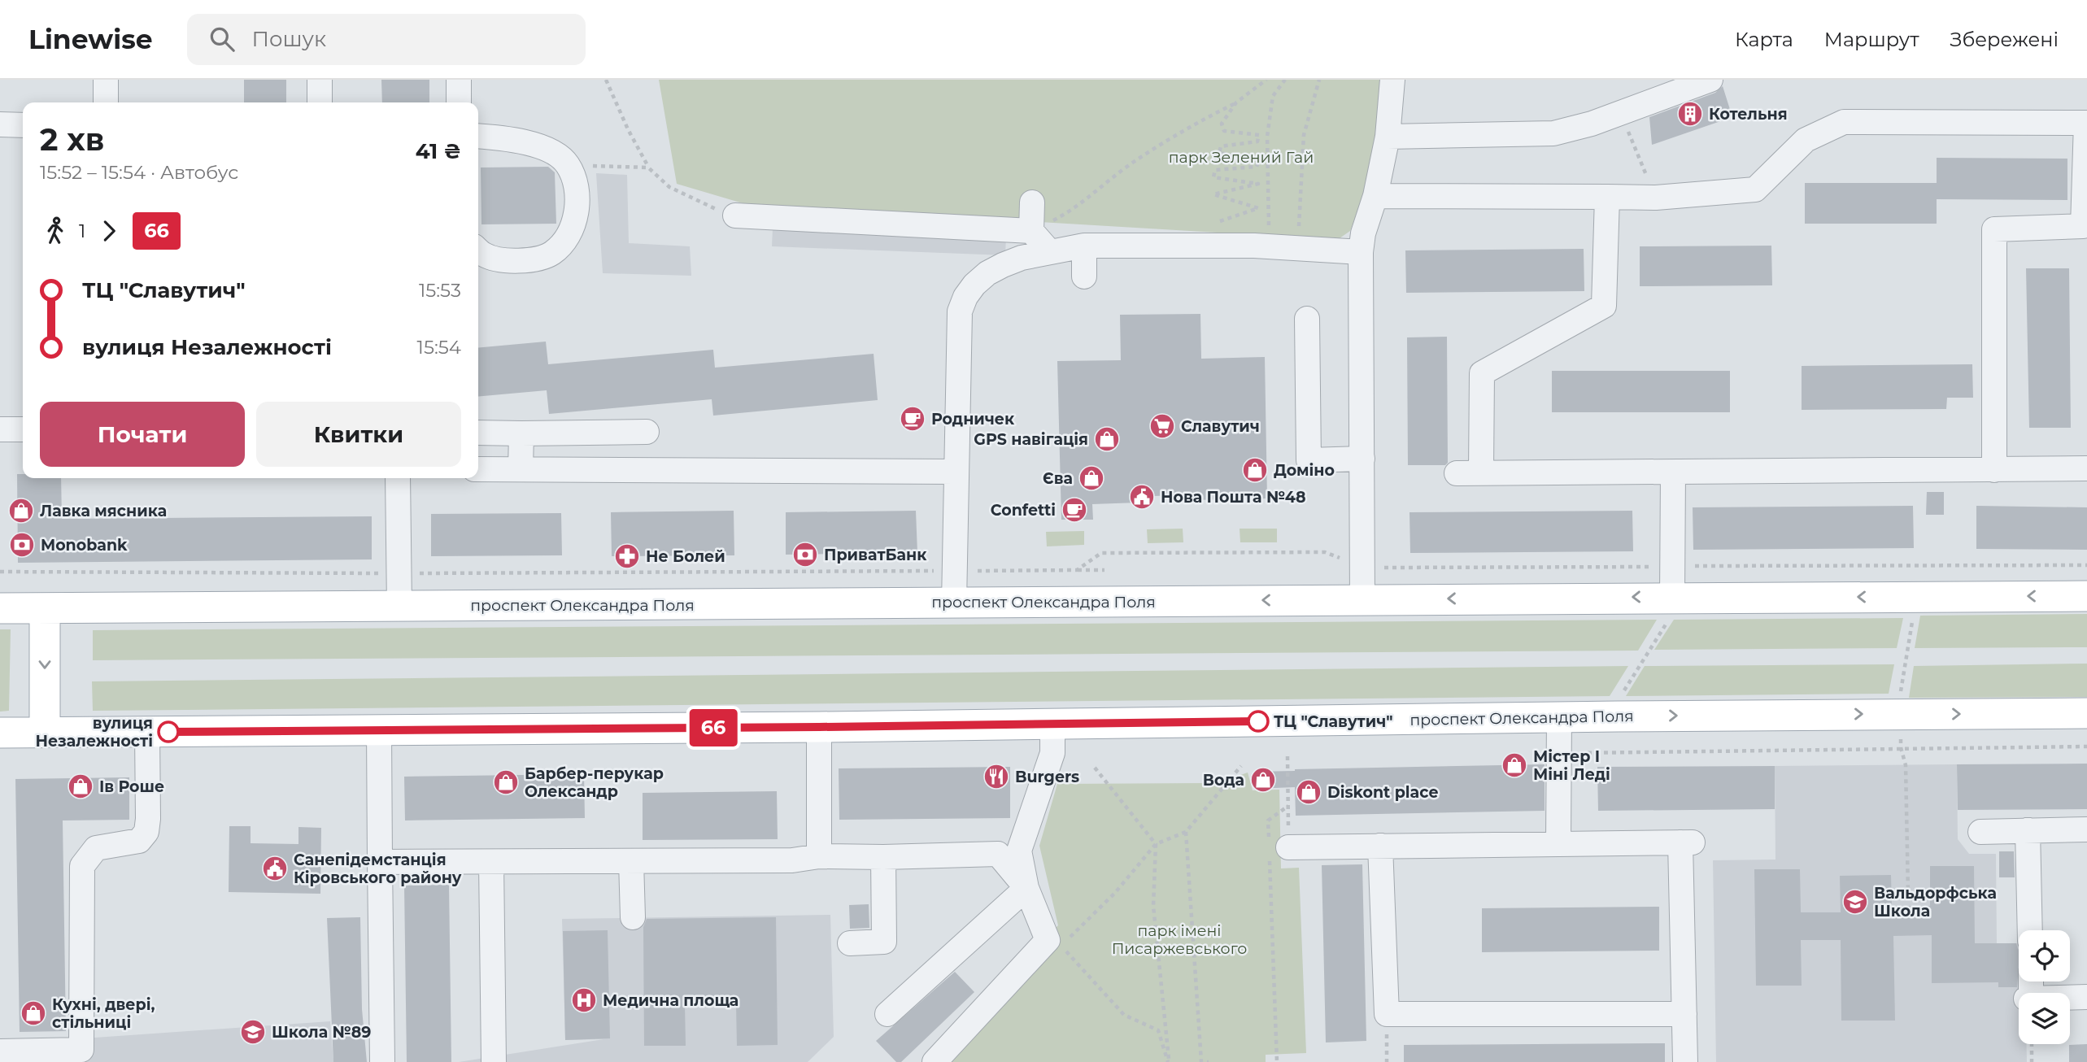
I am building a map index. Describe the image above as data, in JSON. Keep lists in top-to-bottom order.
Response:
{
  "streets": {
    "main road": ["проспект Олександра Поля"]
  },
  "parks": ["парк Зелений Гай", "парк імені Писаржевського"],
  "places": {
    "building": ["Котельня"],
    "cafe": ["Родничек", "Confetti"],
    "supermarket": ["Славутич"],
    "shop": [
      "GPS навігація",
      "Доміно",
      "Єва",
      "Лавка мясника",
      "Містер І Міні Леді",
      "Вода",
      "Барбер-перукар Олександр",
      "Ів Роше",
      "Diskont place",
      "Кухні, двері, стільниці"
    ],
    "public building": ["Нова Пошта №48", "Санепідемстанція Кіровського району"],
    "bank": ["Monobank", "ПриватБанк"],
    "pharmacy": ["Не Болей"],
    "other": ["ТЦ \"Славутич\"", "вулиця Незалежності"],
    "restaurant": ["Burgers"],
    "school or university": ["Вальдорфська Школа", "Школа №89"],
    "hospital": ["Медична площа"]
  },
  "lines": ["bus line 66"],
  "page": {
    "header": "Linewise",
    "search": "Пошук",
    "nav": ["Карта", "Маршрут", "Збережені"],
    "on_map": "66",
    "heading": ["2 хв", "15:52 – 15:54 · Автобус", "41 ₴"],
    "legs": ["1", "66"],
    "list": [
      {
        "name": "ТЦ \"Славутич\"",
        "value": "15:53"
      },
      {
        "name": "вулиця Незалежності",
        "value": "15:54"
      }
    ],
    "buttons": ["Почати", "Квитки"]
  }
}
